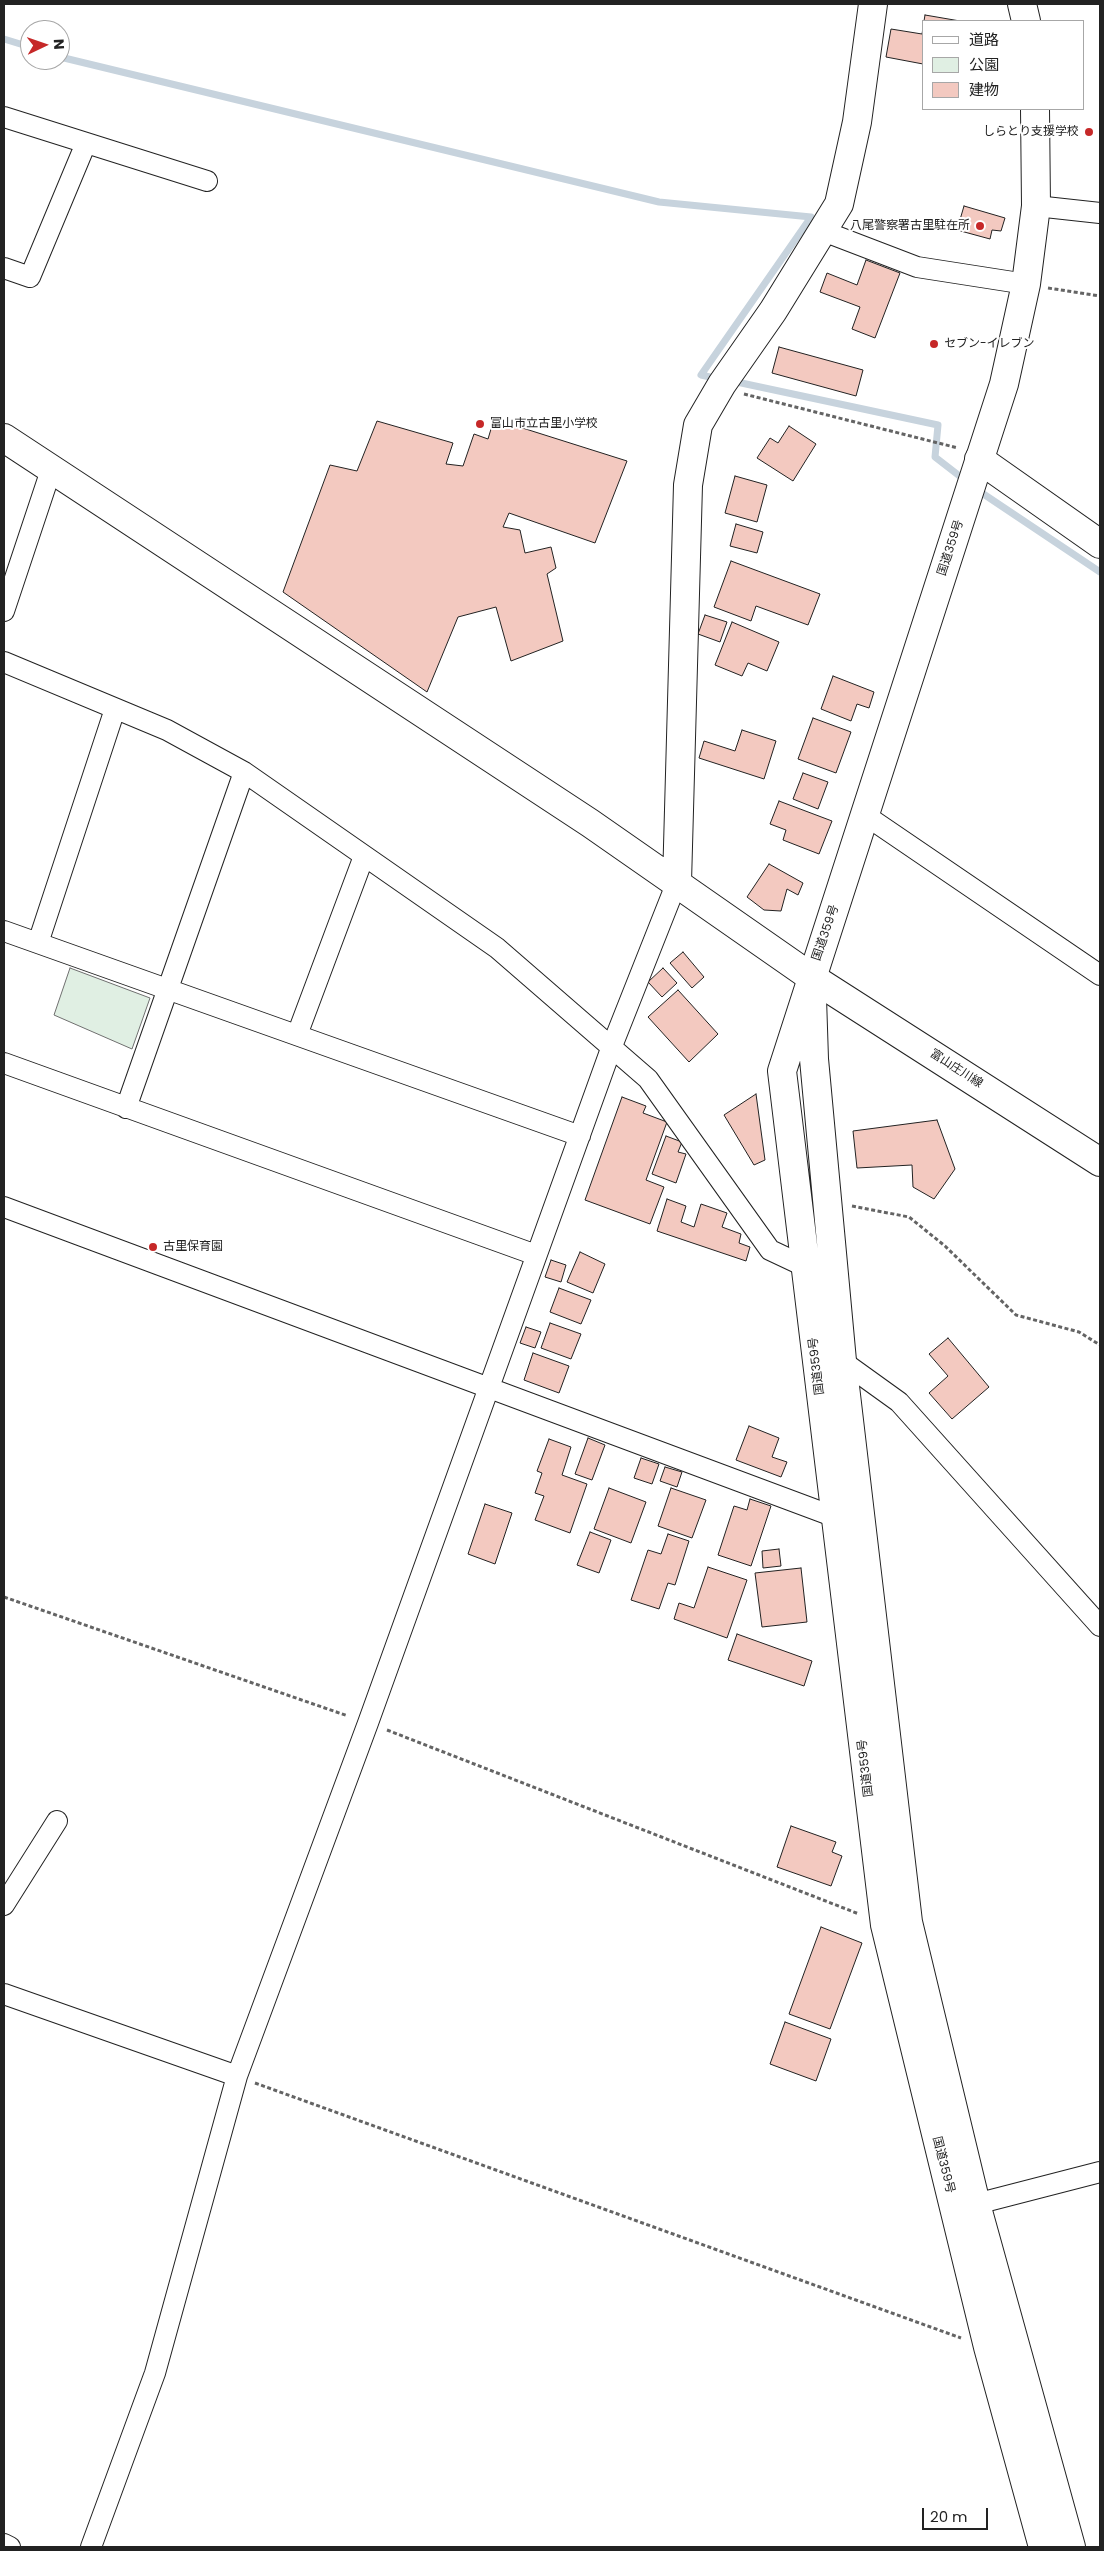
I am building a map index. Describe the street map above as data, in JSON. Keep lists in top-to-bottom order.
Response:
{
  "streets": {
    "main road": ["国道359号", "富山庄川線"]
  },
  "crossings": [
    ["国道359号", "富山庄川線"]
  ],
  "places": [
    "しらとり支援学校",
    "八尾警察署古里駐在所",
    "セブン-イレブン",
    "富山市立古里小学校",
    "古里保育園"
  ],
  "legend": ["道路", "公園", "建物"],
  "scale_bar": "20 m",
  "north": "right"
}
